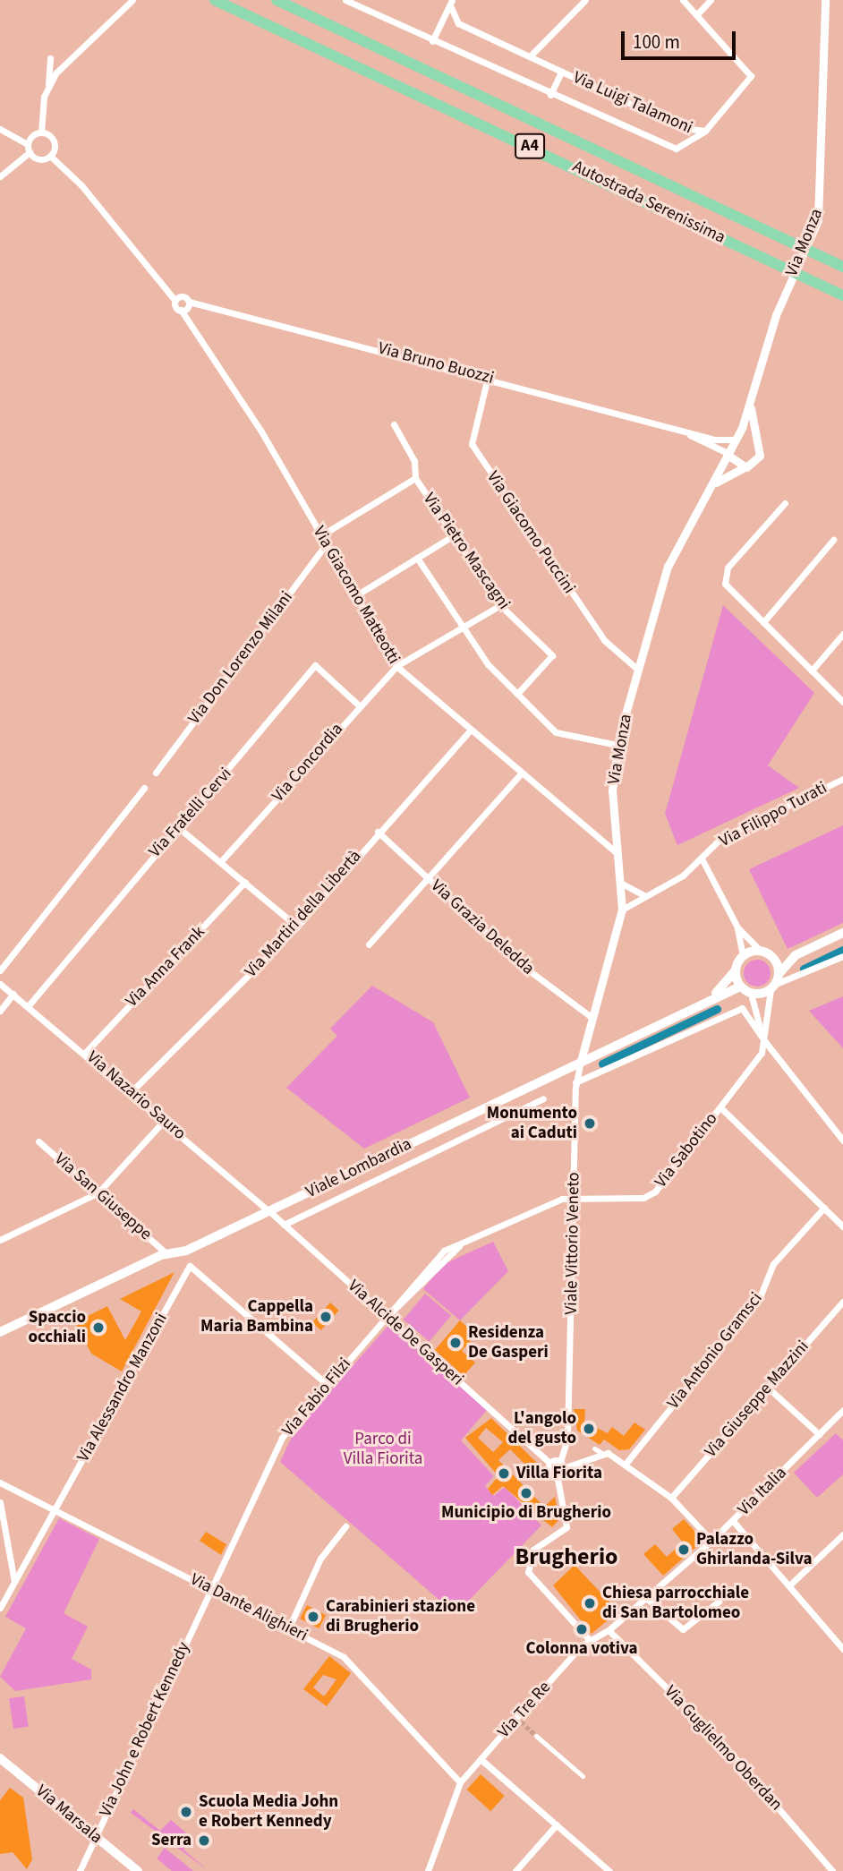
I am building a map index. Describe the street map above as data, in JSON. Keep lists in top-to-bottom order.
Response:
{
  "streets": {
    "highway": ["A4", "Autostrada Serenissima"],
    "main road": ["Viale Lombardia", "Via Marsala"],
    "street": [
      "Via Luigi Talamoni",
      "Via Monza",
      "Via Bruno Buozzi",
      "Via Giacomo Puccini",
      "Via Pietro Mascagni",
      "Via Giacomo Matteotti",
      "Via Don Lorenzo Milani",
      "Via Concordia",
      "Via Fratelli Cervi",
      "Via Filippo Turati",
      "Via Martiri della Libertà",
      "Via Grazia Deledda",
      "Via Anna Frank",
      "Via Nazario Sauro",
      "Via Sabotino",
      "Via San Giuseppe",
      "Viale Vittorio Veneto",
      "Via Alcide De Gasperi",
      "Via Antonio Gramsci",
      "Via Alessandro Manzoni",
      "Via Fabio Filzi",
      "Via Giuseppe Mazzini",
      "Via Italia",
      "Via Dante Alighieri",
      "Via Tre Re",
      "Via John e Robert Kennedy",
      "Via Guglielmo Oberdan"
    ]
  },
  "crossings": [
    ["Via Monza", "Via Bruno Buozzi"],
    ["Via Monza", "Via Giacomo Puccini"],
    ["Via Monza", "Via Giacomo Matteotti"],
    ["Via Monza", "Via Filippo Turati"],
    ["Via Monza", "Via Grazia Deledda"],
    ["Via Monza", "Viale Lombardia"],
    ["Via Monza", "Viale Vittorio Veneto"],
    ["Via Bruno Buozzi", "Via Giacomo Puccini"],
    ["Via Pietro Mascagni", "Via Concordia"],
    ["Via Giacomo Matteotti", "Via Don Lorenzo Milani"],
    ["Via Giacomo Matteotti", "Via Concordia"],
    ["Via Giacomo Matteotti", "Via Martiri della Libertà"],
    ["Via Concordia", "Via Fratelli Cervi"],
    ["Via Fratelli Cervi", "Via Nazario Sauro"],
    ["Via Martiri della Libertà", "Via Grazia Deledda"],
    ["Via Martiri della Libertà", "Via Nazario Sauro"],
    ["Via Anna Frank", "Via Nazario Sauro"],
    ["Via Nazario Sauro", "Viale Lombardia"],
    ["Via Nazario Sauro", "Via Alcide De Gasperi"],
    ["Via Sabotino", "Viale Vittorio Veneto"],
    ["Via Sabotino", "Via Fabio Filzi"],
    ["Viale Lombardia", "Via San Giuseppe"],
    ["Viale Lombardia", "Viale Vittorio Veneto"],
    ["Viale Lombardia", "Via Alcide De Gasperi"],
    ["Viale Vittorio Veneto", "Via Fabio Filzi"],
    ["Via Alcide De Gasperi", "Via Fabio Filzi"],
    ["Via Alcide De Gasperi", "Via Italia"],
    ["Via Alcide De Gasperi", "Via Tre Re"],
    ["Via Alessandro Manzoni", "Via Fabio Filzi"],
    ["Via Alessandro Manzoni", "Via Dante Alighieri"],
    ["Via Fabio Filzi", "Via Dante Alighieri"],
    ["Via Fabio Filzi", "Via John e Robert Kennedy"],
    ["Via Italia", "Via Tre Re"],
    ["Via Italia", "Via Guglielmo Oberdan"],
    ["Via Dante Alighieri", "Via Tre Re"],
    ["Via Dante Alighieri", "Via John e Robert Kennedy"],
    ["Via John e Robert Kennedy", "Via Marsala"]
  ],
  "districts": ["Brugherio"],
  "parks": ["Parco di Villa Fiorita"],
  "places": [
    "Monumento ai Caduti",
    "Cappella Maria Bambina",
    "Spaccio occhiali",
    "Residenza De Gasperi",
    "L'angolo del gusto",
    "Villa Fiorita",
    "Municipio di Brugherio",
    "Palazzo Ghirlanda-Silva",
    "Chiesa parrocchiale di San Bartolomeo",
    "Carabinieri stazione di Brugherio",
    "Colonna votiva",
    "Scuola Media John e Robert Kennedy",
    "Serra"
  ],
  "scale_bar": "100 m"
}
